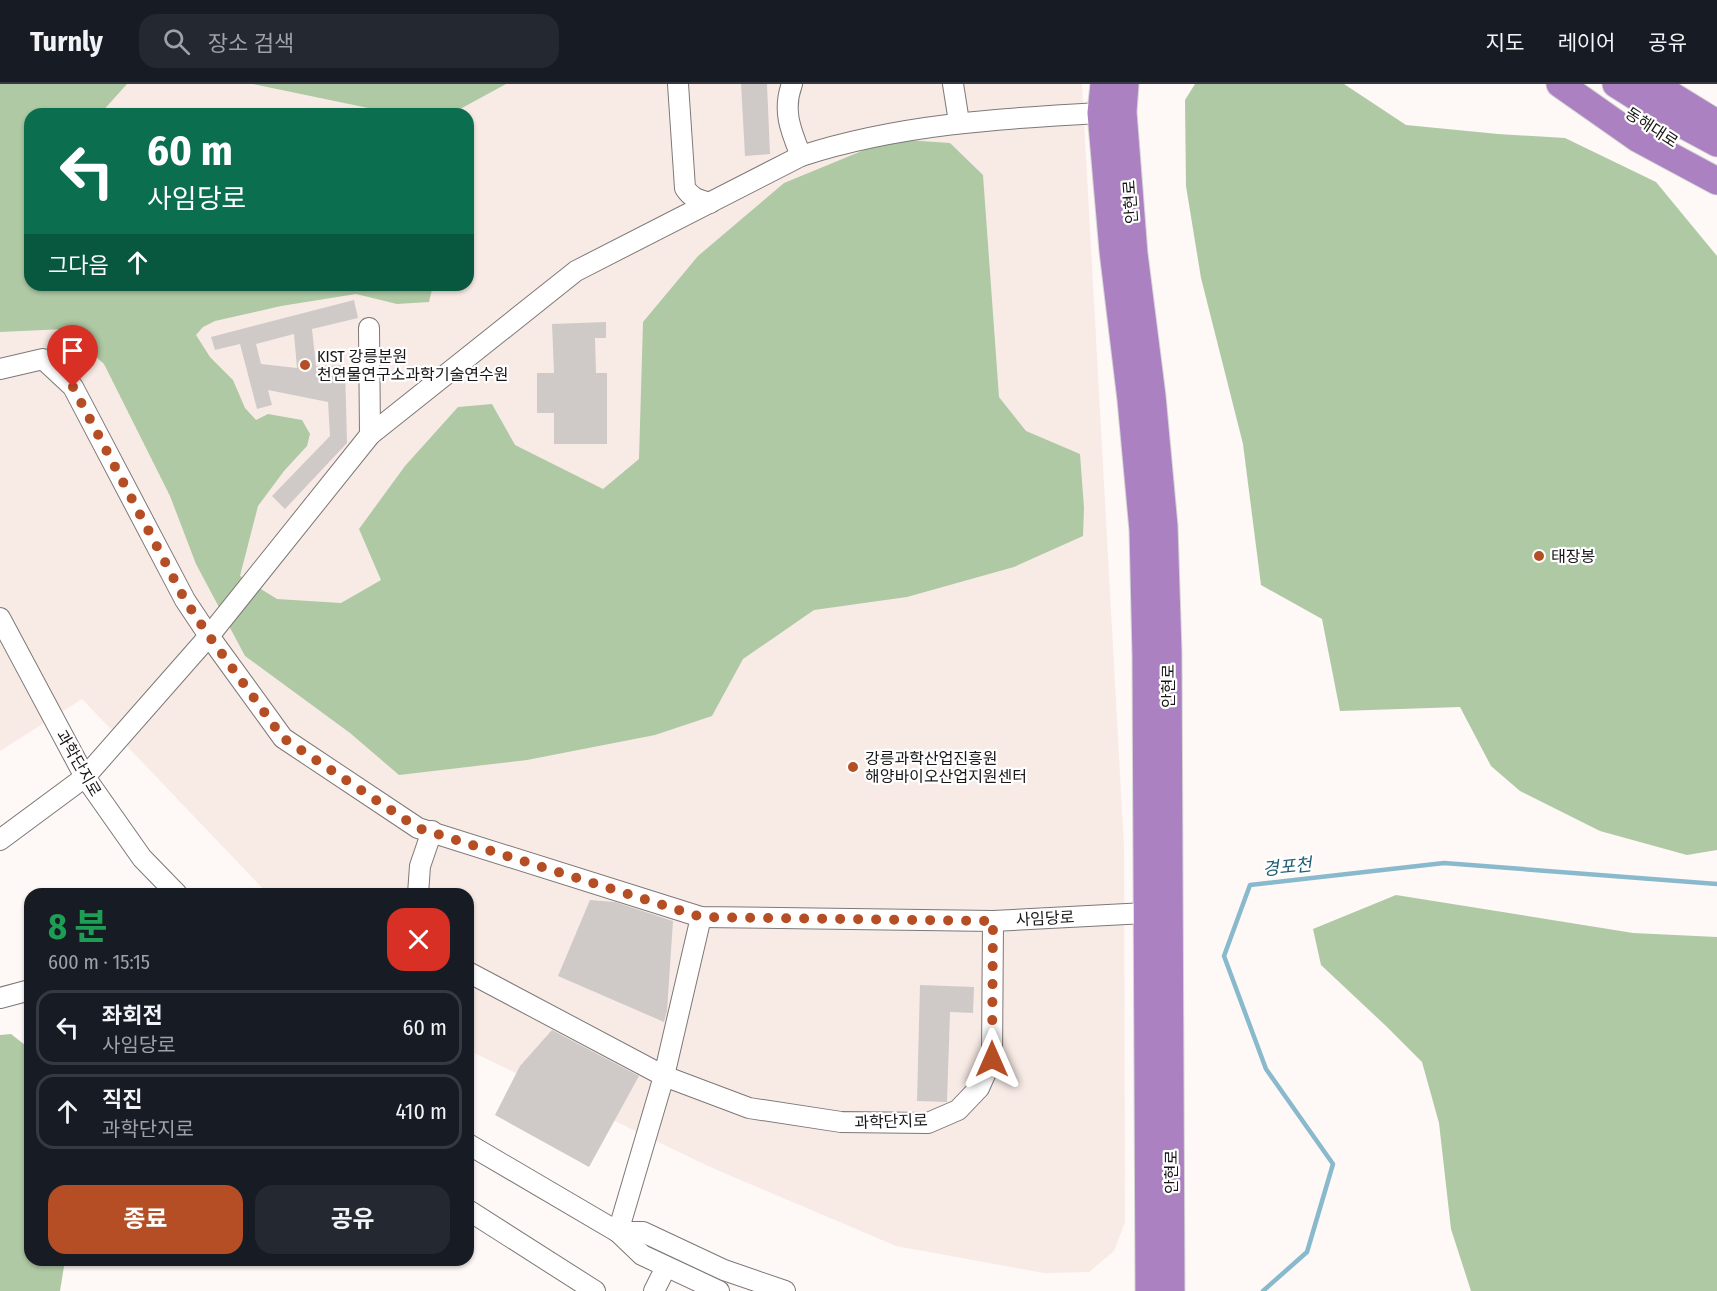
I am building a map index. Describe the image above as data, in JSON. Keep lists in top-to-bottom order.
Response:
{
  "streets": {
    "highway": ["동해대로", "안현로"],
    "street": ["과학단지로", "사임당로"]
  },
  "crossings": [
    ["안현로", "사임당로"],
    ["과학단지로", "사임당로"]
  ],
  "water": ["경포천"],
  "places": ["KIST 강릉분원 천연물연구소과학기술연수원", "태장봉", "강릉과학산업진흥원 해양바이오산업지원센터"],
  "page": {
    "header": "Turnly",
    "search": "장소 검색",
    "nav": ["지도", "레이어", "공유"],
    "turn": ["60 m", "사임당로"],
    "then": "그다음",
    "heading": ["8 분", "600 m · 15:15"],
    "list": [
      {
        "name": "좌회전",
        "note": "사임당로",
        "value": "60 m"
      },
      {
        "name": "직진",
        "note": "과학단지로",
        "value": "410 m"
      }
    ],
    "buttons": ["종료", "공유"]
  }
}
